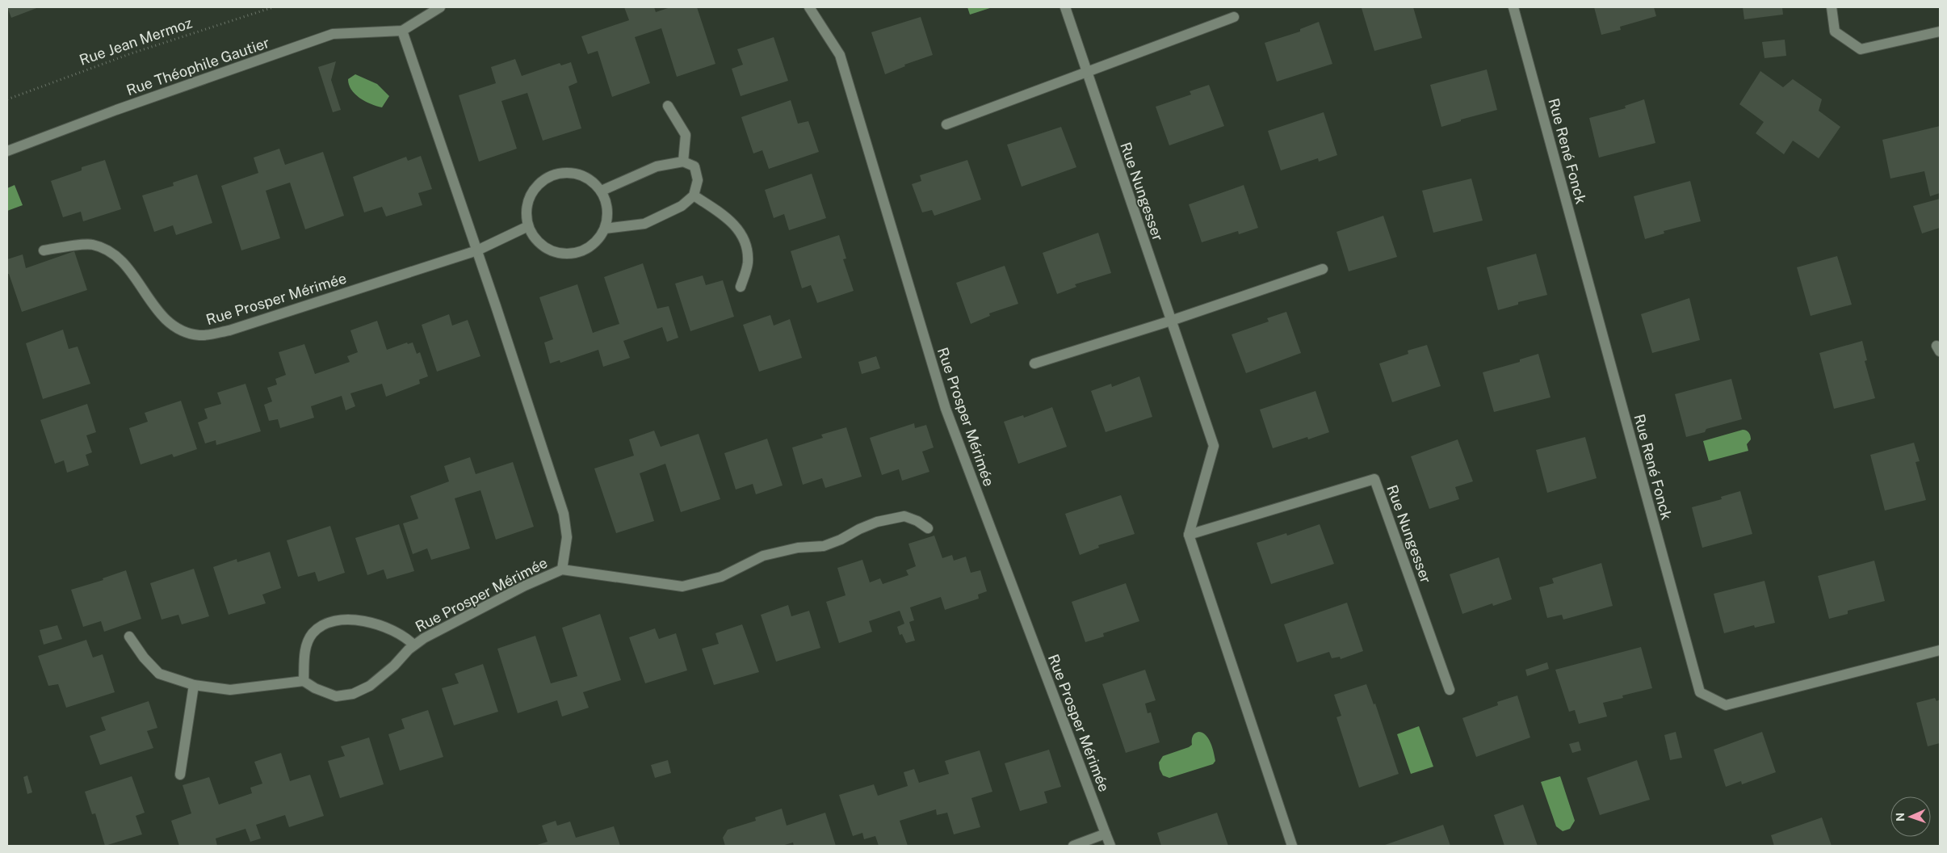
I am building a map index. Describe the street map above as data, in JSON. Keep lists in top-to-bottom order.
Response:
{
  "streets": {
    "street": [
      "Rue Théophile Gautier",
      "Rue René Fonck",
      "Rue Nungesser",
      "Rue Prosper Mérimée"
    ],
    "path": ["Rue Jean Mermoz"]
  },
  "crossings": [
    ["Rue Théophile Gautier", "Rue Prosper Mérimée"]
  ],
  "north": "left"
}
